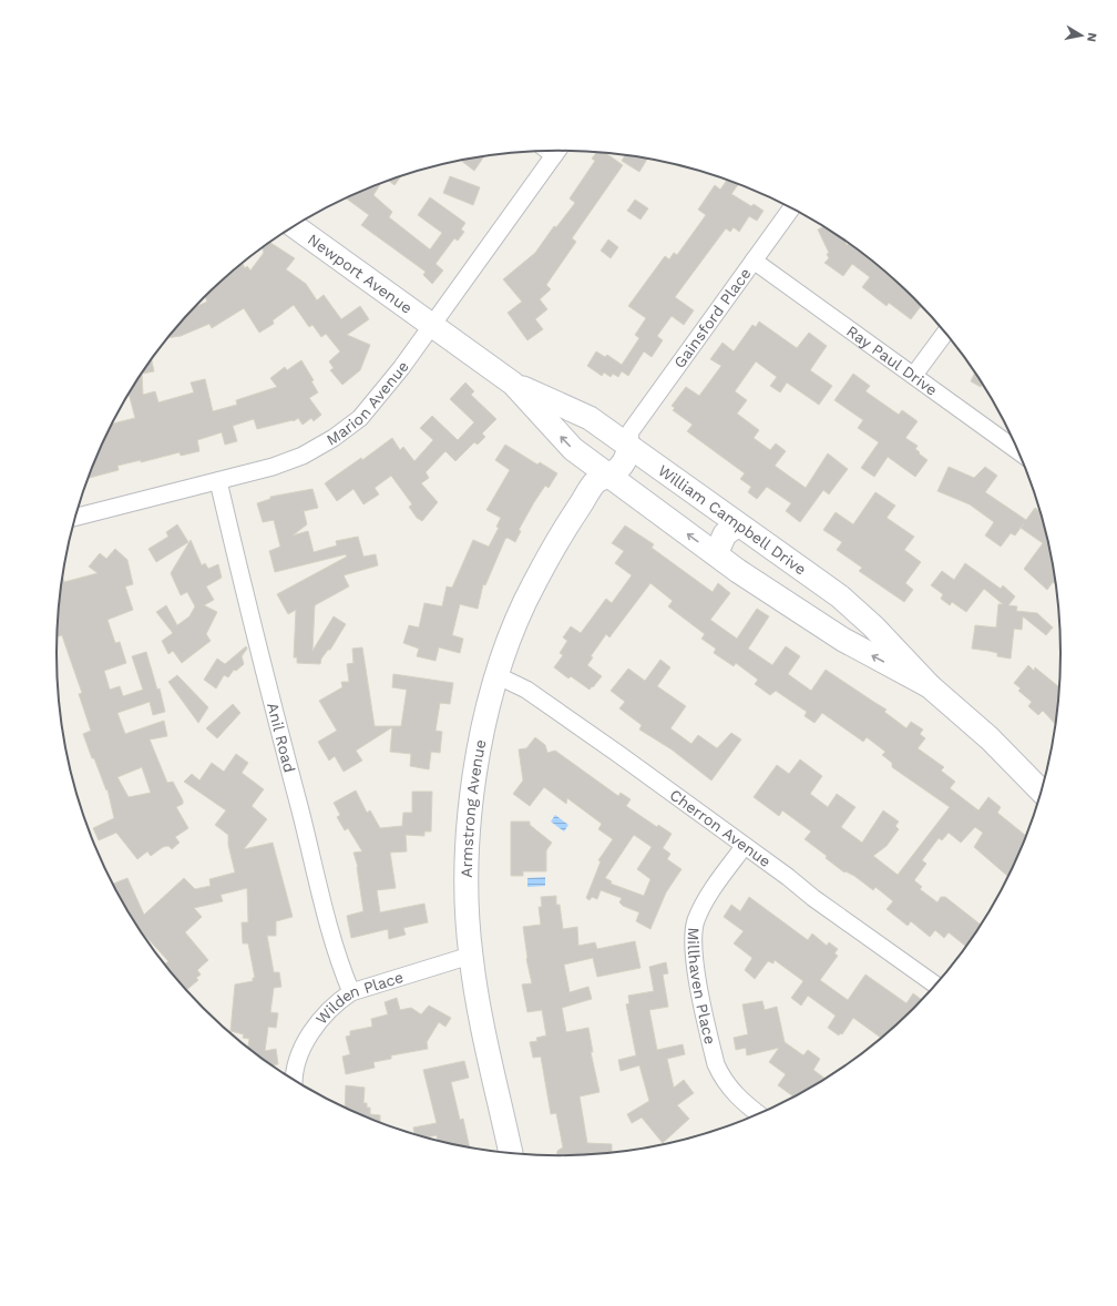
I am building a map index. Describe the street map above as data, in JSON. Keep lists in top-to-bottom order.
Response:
{
  "streets": {
    "street": [
      "Newport Avenue",
      "Gainsford Place",
      "Ray Paul Drive",
      "Marion Avenue",
      "William Campbell Drive",
      "Anil Road",
      "Armstrong Avenue",
      "Cherron Avenue",
      "Millhaven Place",
      "Wilden Place"
    ]
  },
  "crossings": [
    ["Newport Avenue", "Marion Avenue"],
    ["Newport Avenue", "William Campbell Drive"],
    ["Gainsford Place", "Ray Paul Drive"],
    ["Gainsford Place", "William Campbell Drive"],
    ["Gainsford Place", "Armstrong Avenue"],
    ["Marion Avenue", "William Campbell Drive"],
    ["Marion Avenue", "Anil Road"],
    ["William Campbell Drive", "Armstrong Avenue"],
    ["Anil Road", "Wilden Place"],
    ["Armstrong Avenue", "Cherron Avenue"],
    ["Armstrong Avenue", "Wilden Place"],
    ["Cherron Avenue", "Millhaven Place"]
  ],
  "north": "right"
}
